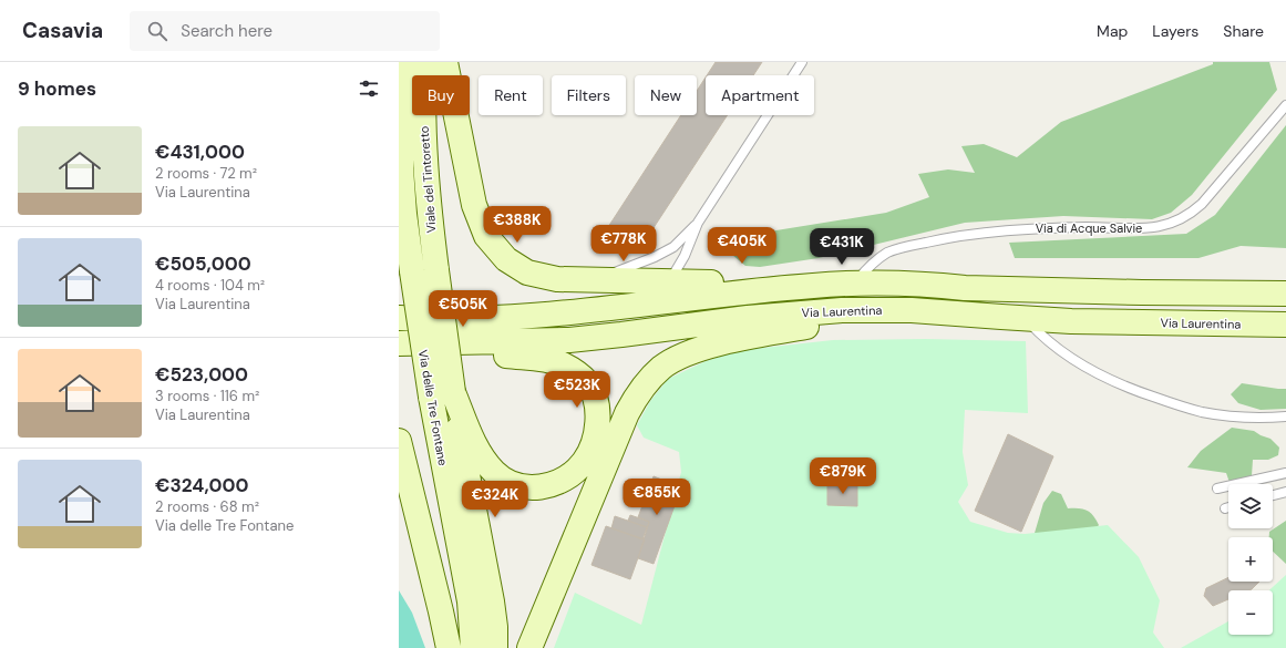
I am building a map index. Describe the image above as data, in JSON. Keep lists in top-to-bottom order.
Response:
{
  "streets": {
    "main road": ["Viale del Tintoretto", "Via Laurentina", "Via delle Tre Fontane"],
    "lane": ["Via di Acque Salvie"]
  },
  "crossings": [
    ["Viale del Tintoretto", "Via delle Tre Fontane"]
  ],
  "page": {
    "header": "Casavia",
    "search": "Search here",
    "nav": ["Map", "Layers", "Share"],
    "heading": "9 homes",
    "chip": [
      "Buy",
      "Rent",
      "Filters",
      "New",
      "Apartment"
    ],
    "list": [
      {
        "name": "€431,000",
        "note": "2 rooms · 72 m² · Via Laurentina"
      },
      {
        "name": "€505,000",
        "note": "4 rooms · 104 m² · Via Laurentina"
      },
      {
        "name": "€523,000",
        "note": "3 rooms · 116 m² · Via Laurentina"
      },
      {
        "name": "€324,000",
        "note": "2 rooms · 68 m² · Via delle Tre Fontane"
      }
    ],
    "price": [
      "€388K",
      "€778K",
      "€405K",
      "€431K",
      "€505K",
      "€523K",
      "€879K",
      "€855K",
      "€324K"
    ],
    "map_buttons": ["+", "−"]
  }
}
